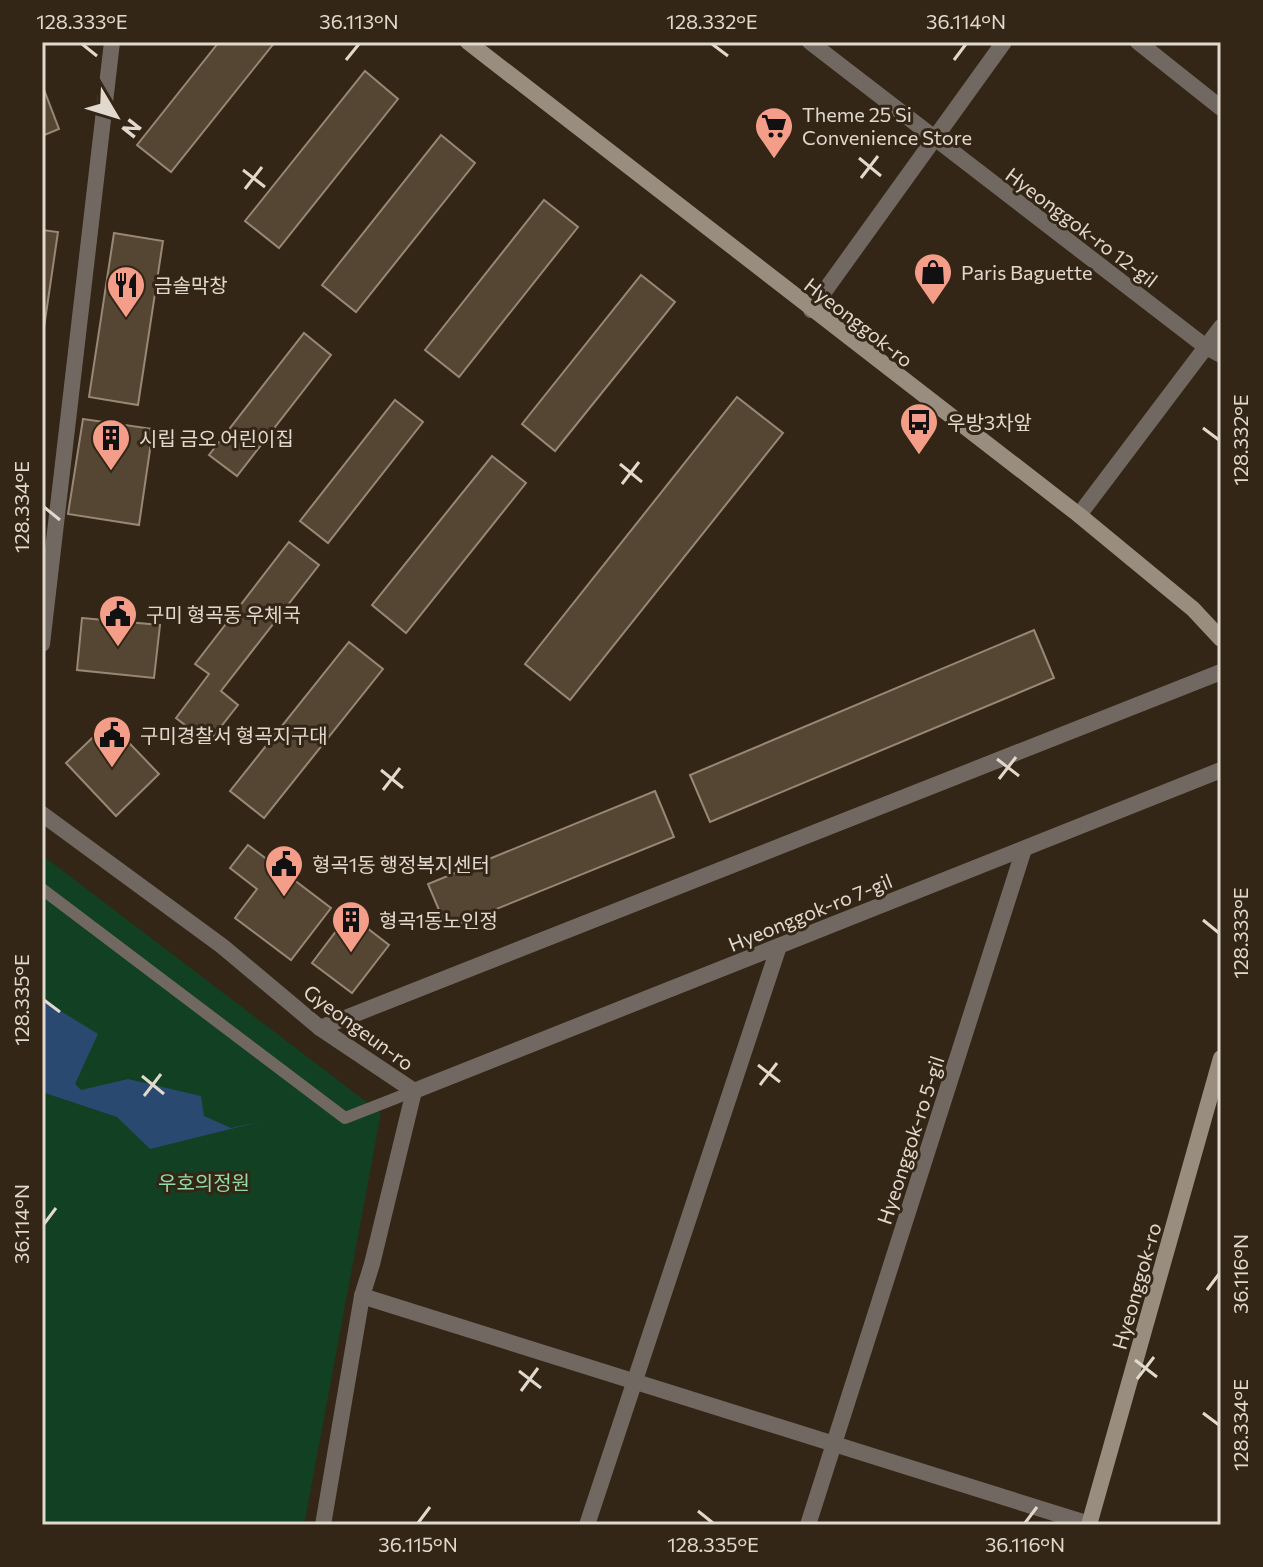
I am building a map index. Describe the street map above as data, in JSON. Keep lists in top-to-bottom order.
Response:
{
  "streets": {
    "street": [
      "Hyeonggok-ro 12-gil",
      "Hyeonggok-ro",
      "Hyeonggok-ro 7-gil",
      "Gyeongeun-ro",
      "Hyeonggok-ro 5-gil"
    ]
  },
  "crossings": [
    ["Hyeonggok-ro 7-gil", "Gyeongeun-ro"],
    ["Hyeonggok-ro 7-gil", "Hyeonggok-ro 5-gil"]
  ],
  "parks": ["우호의정원"],
  "places": {
    "supermarket": ["Theme 25 Si Convenience Store"],
    "shop": ["Paris Baguette"],
    "restaurant": ["금솔막창"],
    "bus stop": ["우방3차앞"],
    "building": ["시립 금오 어린이집", "형곡1동노인정"],
    "public building": ["구미 형곡동 우체국", "구미경찰서 형곡지구대", "형곡1동 행정복지센터"]
  },
  "north": "bottom right",
  "coordinates": [
    "128.333°E",
    "36.113°N",
    "128.332°E",
    "36.114°N",
    "128.334°E",
    "128.335°E",
    "36.116°N",
    "36.115°N"
  ]
}
